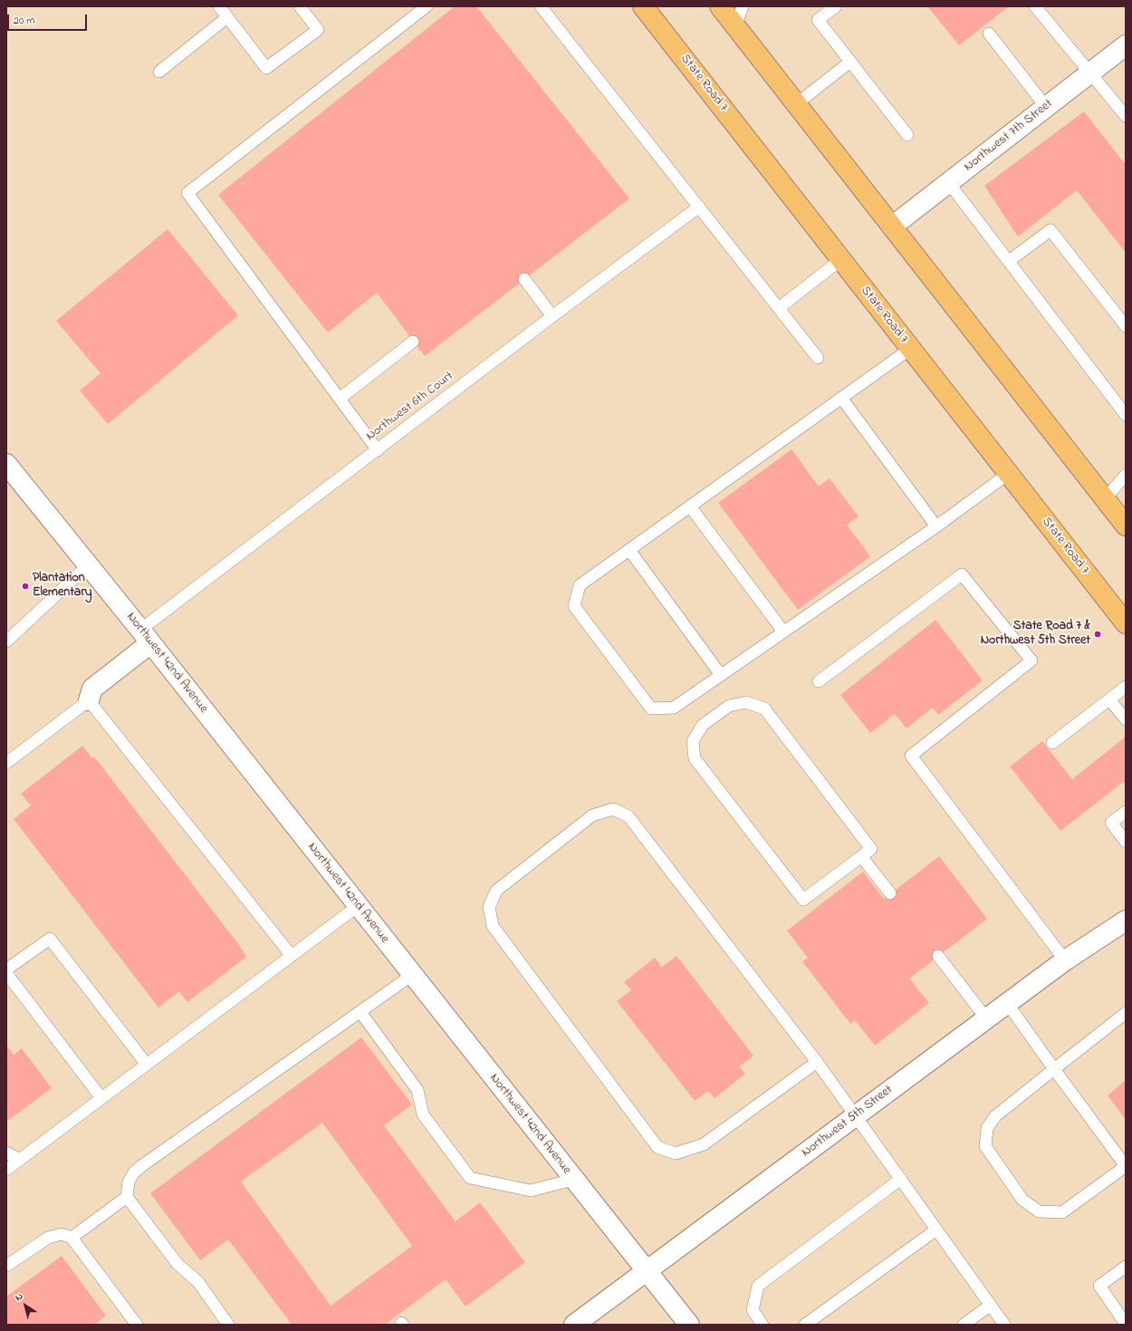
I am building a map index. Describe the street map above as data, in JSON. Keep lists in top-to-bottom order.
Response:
{
  "streets": {
    "main road": ["State Road 7"],
    "street": ["Northwest 7th Street", "Northwest 42nd Avenue", "Northwest 5th Street"],
    "lane": ["Northwest 6th Court"]
  },
  "crossings": [
    ["Northwest 6th Court", "Northwest 42nd Avenue"],
    ["Northwest 42nd Avenue", "Northwest 5th Street"]
  ],
  "places": ["Plantation Elementary", "State Road 7 & Northwest 5th Street"],
  "scale_bar": "20 m",
  "north": "top left"
}
